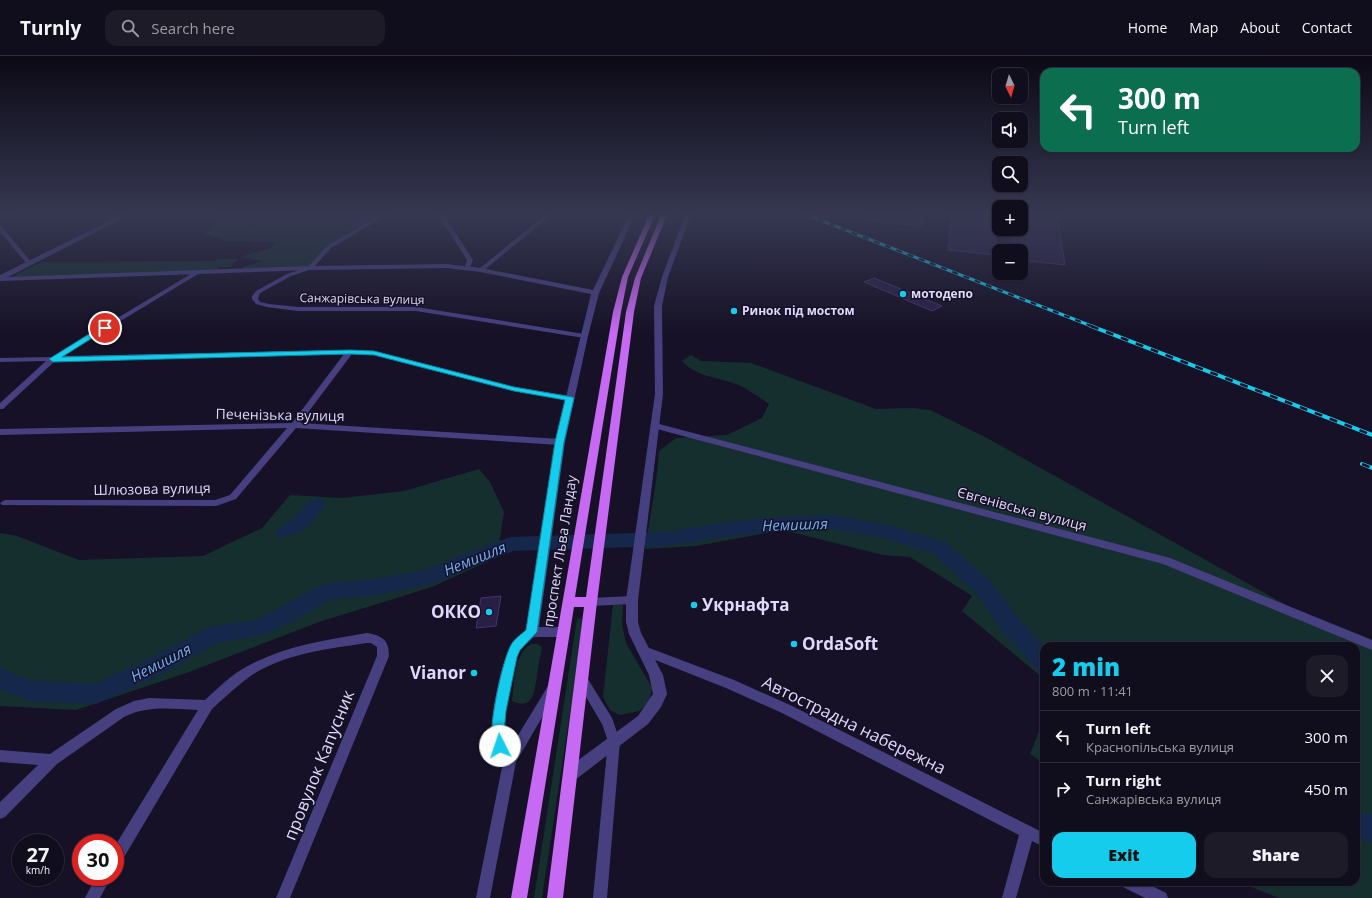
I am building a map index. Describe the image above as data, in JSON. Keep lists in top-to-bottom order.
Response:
{
  "streets": {
    "main road": ["проспект Льва Ландау"],
    "street": [
      "Санжарівська вулиця",
      "Печенізька вулиця",
      "Шлюзова вулиця",
      "Євгенівська вулиця",
      "Автострадна набережна",
      "провулок Капусник"
    ]
  },
  "crossings": [
    ["Печенізька вулиця", "Шлюзова вулиця"]
  ],
  "water": ["Немишля"],
  "places": [
    "мотодепо",
    "Ринок під мостом",
    "Укрнафта",
    "ОККО",
    "OrdaSoft",
    "Vianor"
  ],
  "north": "bottom",
  "page": {
    "header": "Turnly",
    "search": "Search here",
    "nav": [
      "Home",
      "Map",
      "About",
      "Contact"
    ],
    "map_buttons": ["+", "−"],
    "turn": ["300 m", "Turn left"],
    "heading": ["2 min", "800 m · 11:41"],
    "list": [
      {
        "name": "Turn left",
        "note": "Краснопільська вулиця",
        "value": "300 m"
      },
      {
        "name": "Turn right",
        "note": "Санжарівська вулиця",
        "value": "450 m"
      }
    ],
    "buttons": ["Exit", "Share"],
    "speed": "27 km/h",
    "limit": "30"
  }
}
